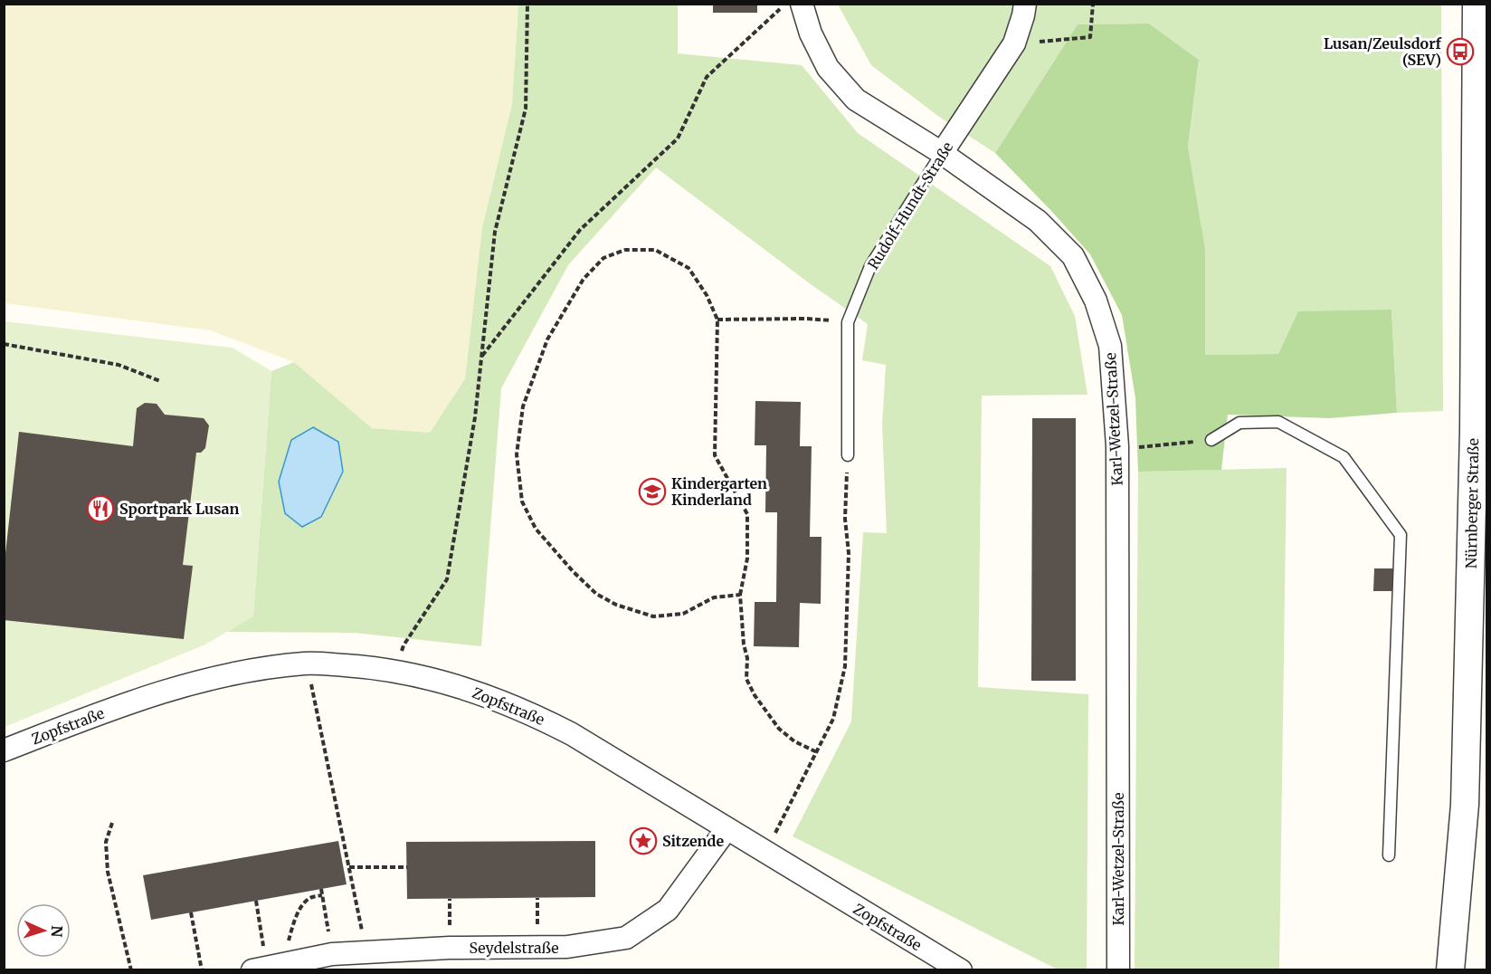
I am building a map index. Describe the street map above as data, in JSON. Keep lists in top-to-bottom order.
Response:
{
  "streets": {
    "street": [
      "Rudolf-Hundt-Straße",
      "Karl-Wetzel-Straße",
      "Nürnberger Straße",
      "Zopfstraße",
      "Seydelstraße"
    ]
  },
  "crossings": [
    ["Rudolf-Hundt-Straße", "Karl-Wetzel-Straße"],
    ["Zopfstraße", "Seydelstraße"]
  ],
  "places": {
    "bus stop": ["Lusan/Zeulsdorf (SEV)"],
    "school or university": ["Kindergarten Kinderland"],
    "restaurant": ["Sportpark Lusan"],
    "place": ["Sitzende"]
  },
  "north": "right"
}
